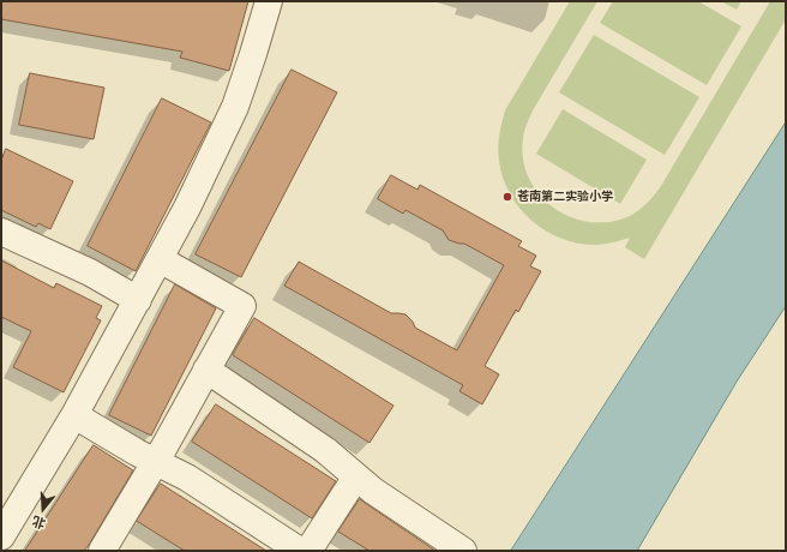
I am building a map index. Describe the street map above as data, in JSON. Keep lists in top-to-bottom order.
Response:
{
  "places": ["苍南第二实验小学"],
  "north": "bottom"
}
